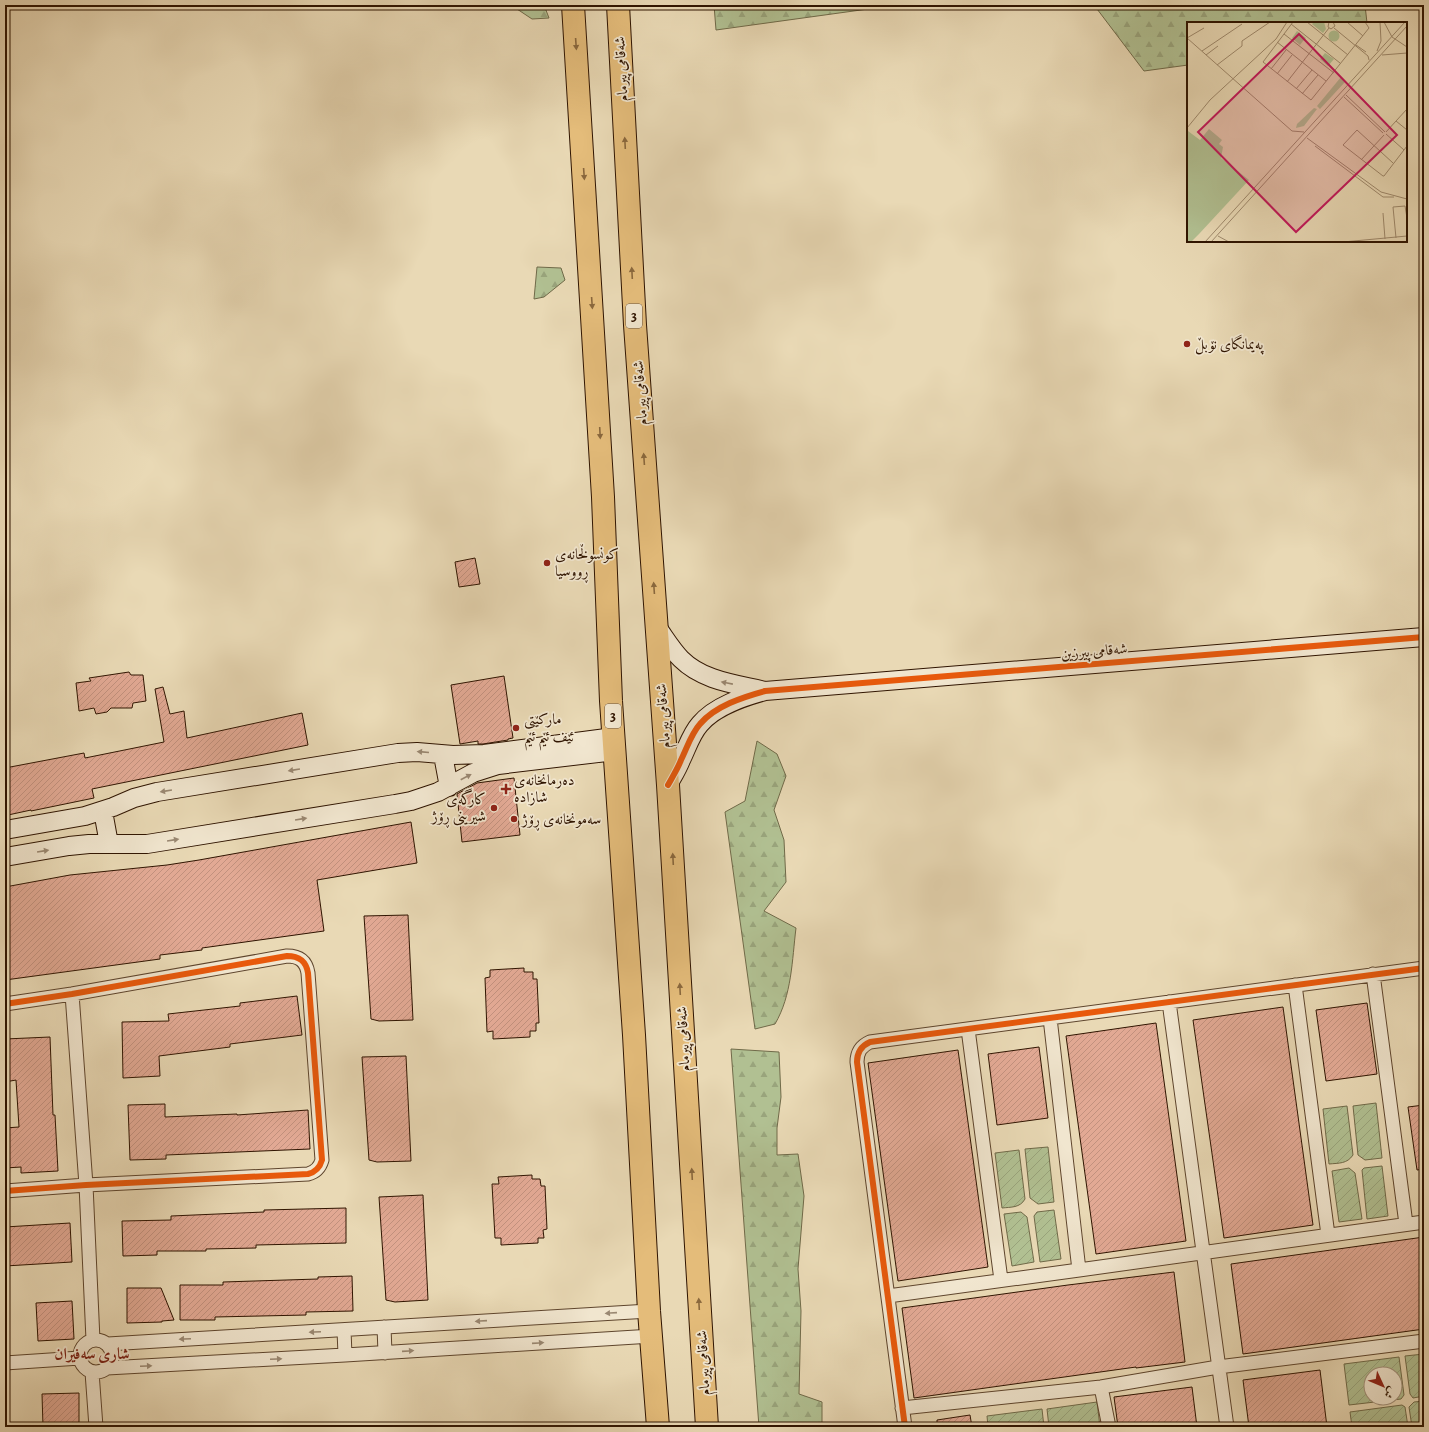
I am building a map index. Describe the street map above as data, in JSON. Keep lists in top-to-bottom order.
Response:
{
  "streets": {
    "highway": ["شەقامی پیرمام", "3"],
    "street": ["شەقامی پیرزین"]
  },
  "districts": ["شاری سەفیران"],
  "places": {
    "other": [
      "پەیمانگای نۆبڵ",
      "کونسوڵخانەی ڕووسیا",
      "مارکێتی ئێف ئێم ئێم",
      "کارگەی شیرینی ڕۆژ",
      "سەمونخانەی ڕۆژ"
    ],
    "health": ["دەرمانخانەی شازادە"]
  },
  "north": "bottom right"
}
